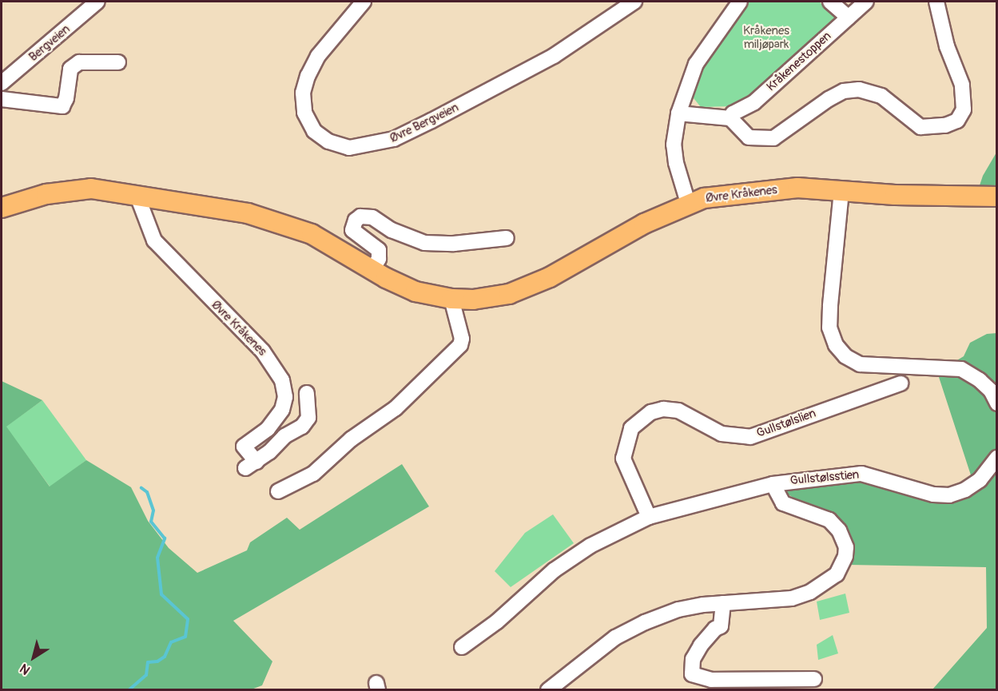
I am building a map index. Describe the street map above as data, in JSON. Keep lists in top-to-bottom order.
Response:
{
  "streets": {
    "main road": ["Øvre Kråkenes"],
    "street": [
      "Bergveien",
      "Kråkenestoppen",
      "Øvre Bergveien",
      "Gullstølslien",
      "Gullstølsstien"
    ]
  },
  "parks": ["Kråkenes miljøpark"],
  "north": "bottom left"
}
